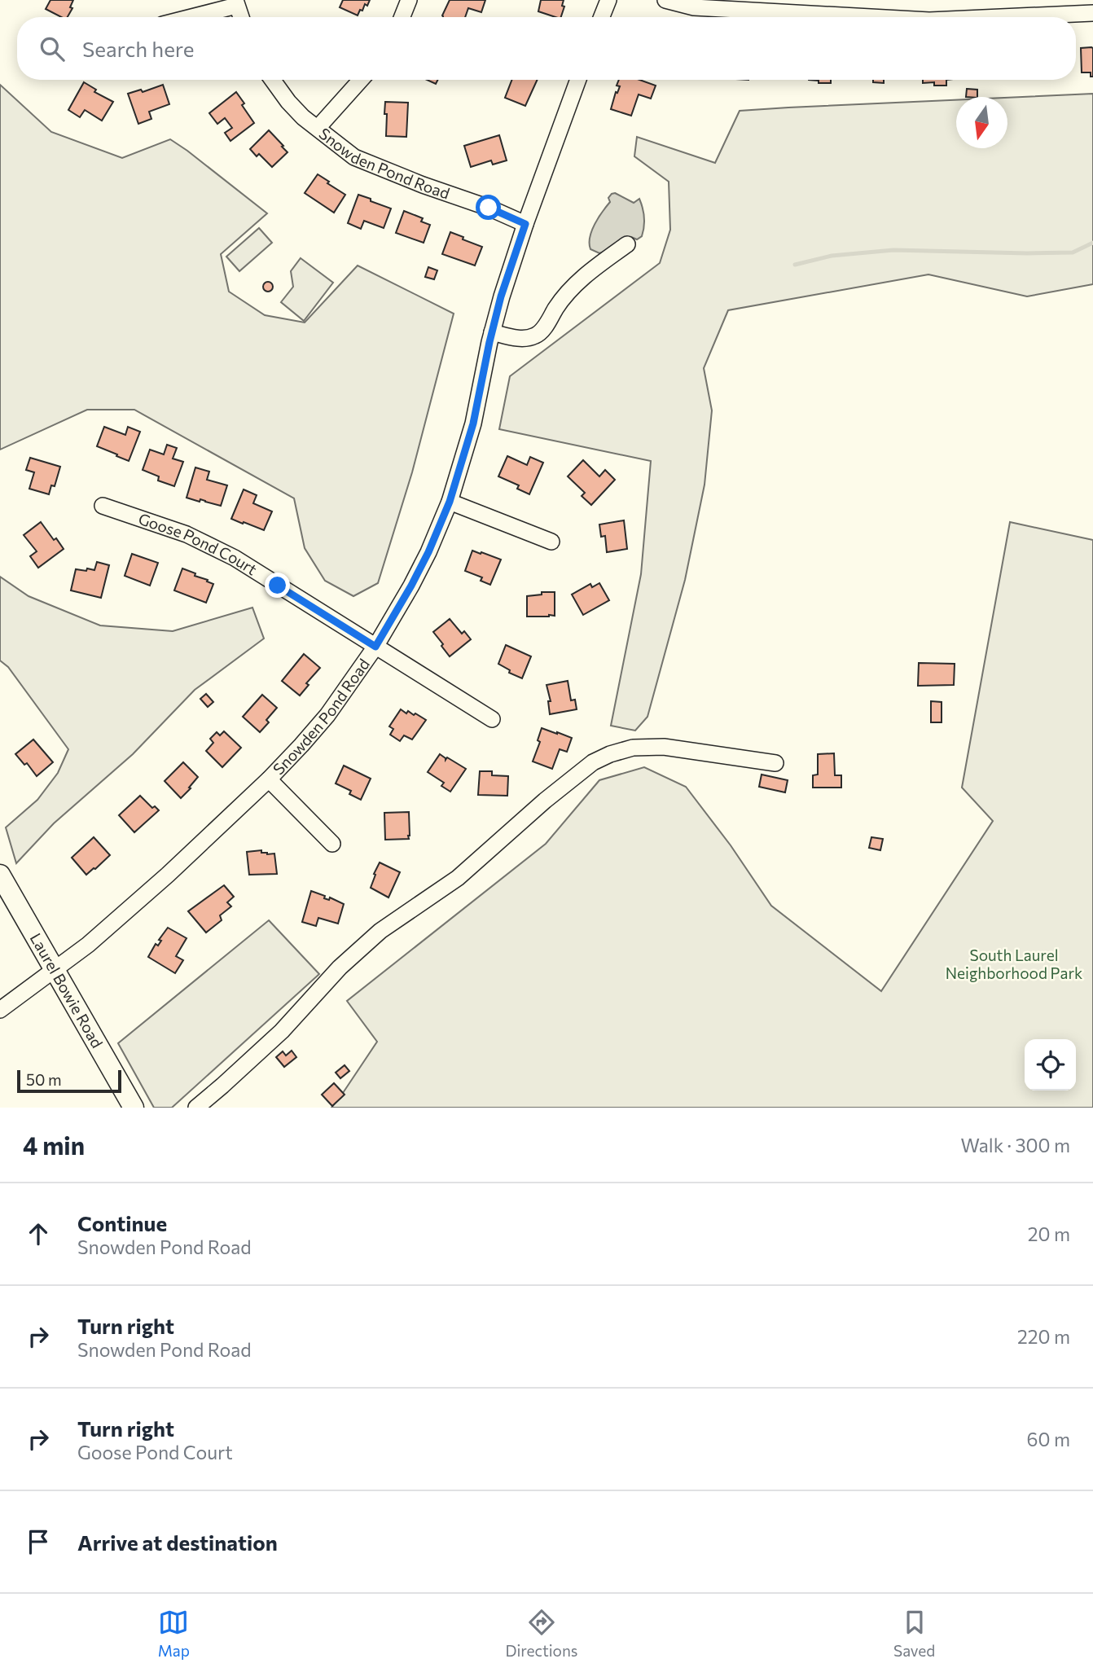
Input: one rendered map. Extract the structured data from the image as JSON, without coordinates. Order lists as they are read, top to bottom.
{
  "streets": {
    "main road": ["Laurel Bowie Road"],
    "street": ["Snowden Pond Road", "Goose Pond Court"]
  },
  "crossings": [
    ["Snowden Pond Road", "Goose Pond Court"],
    ["Snowden Pond Road", "Laurel Bowie Road"]
  ],
  "parks": ["South Laurel Neighborhood Park"],
  "scale_bar": "50 m",
  "north": "bottom",
  "page": {
    "search": "Search here",
    "scale": "50 m",
    "heading": ["4 min", "Walk · 300 m"],
    "list": [
      ["Continue", "Snowden Pond Road", "20 m"],
      ["Turn right", "Snowden Pond Road", "220 m"],
      ["Turn right", "Goose Pond Court", "60 m"],
      "Arrive at destination"
    ],
    "nav": ["Map", "Directions", "Saved"]
  }
}
